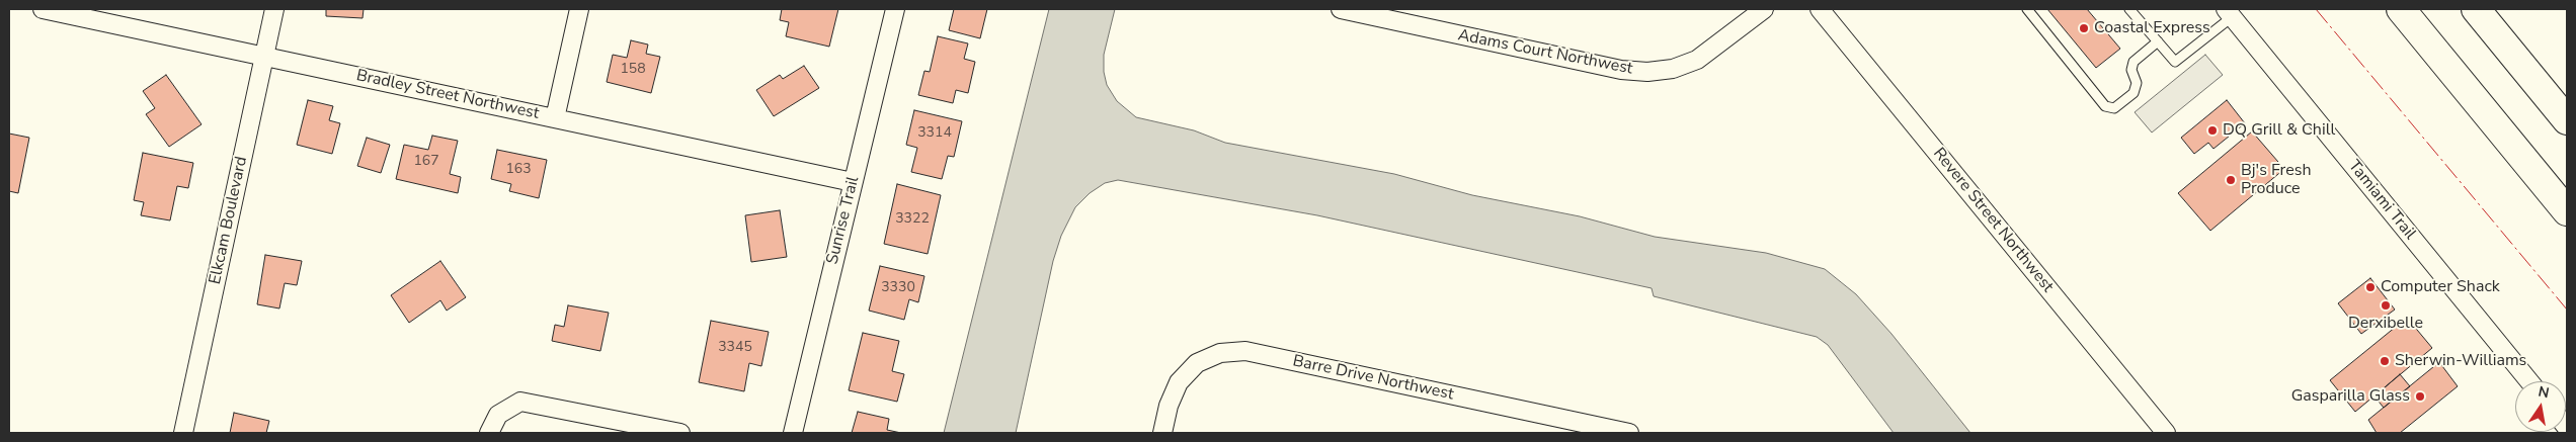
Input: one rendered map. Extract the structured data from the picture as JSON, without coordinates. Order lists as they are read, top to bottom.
{
  "streets": {
    "street": [
      "Adams Court Northwest",
      "Bradley Street Northwest",
      "Tamiami Trail",
      "Elkcam Boulevard",
      "Sunrise Trail",
      "Revere Street Northwest",
      "Barre Drive Northwest"
    ]
  },
  "crossings": [
    ["Bradley Street Northwest", "Elkcam Boulevard"],
    ["Bradley Street Northwest", "Sunrise Trail"]
  ],
  "places": [
    "Coastal Express",
    "DQ Grill & Chill",
    "Bj's Fresh Produce",
    "Computer Shack",
    "Derxibelle",
    "Sherwin-Williams",
    "Gasparilla Glass"
  ],
  "house_numbers": [
    "158",
    "3314",
    "167",
    "163",
    "3322",
    "3330",
    "3345"
  ],
  "north": "top"
}
